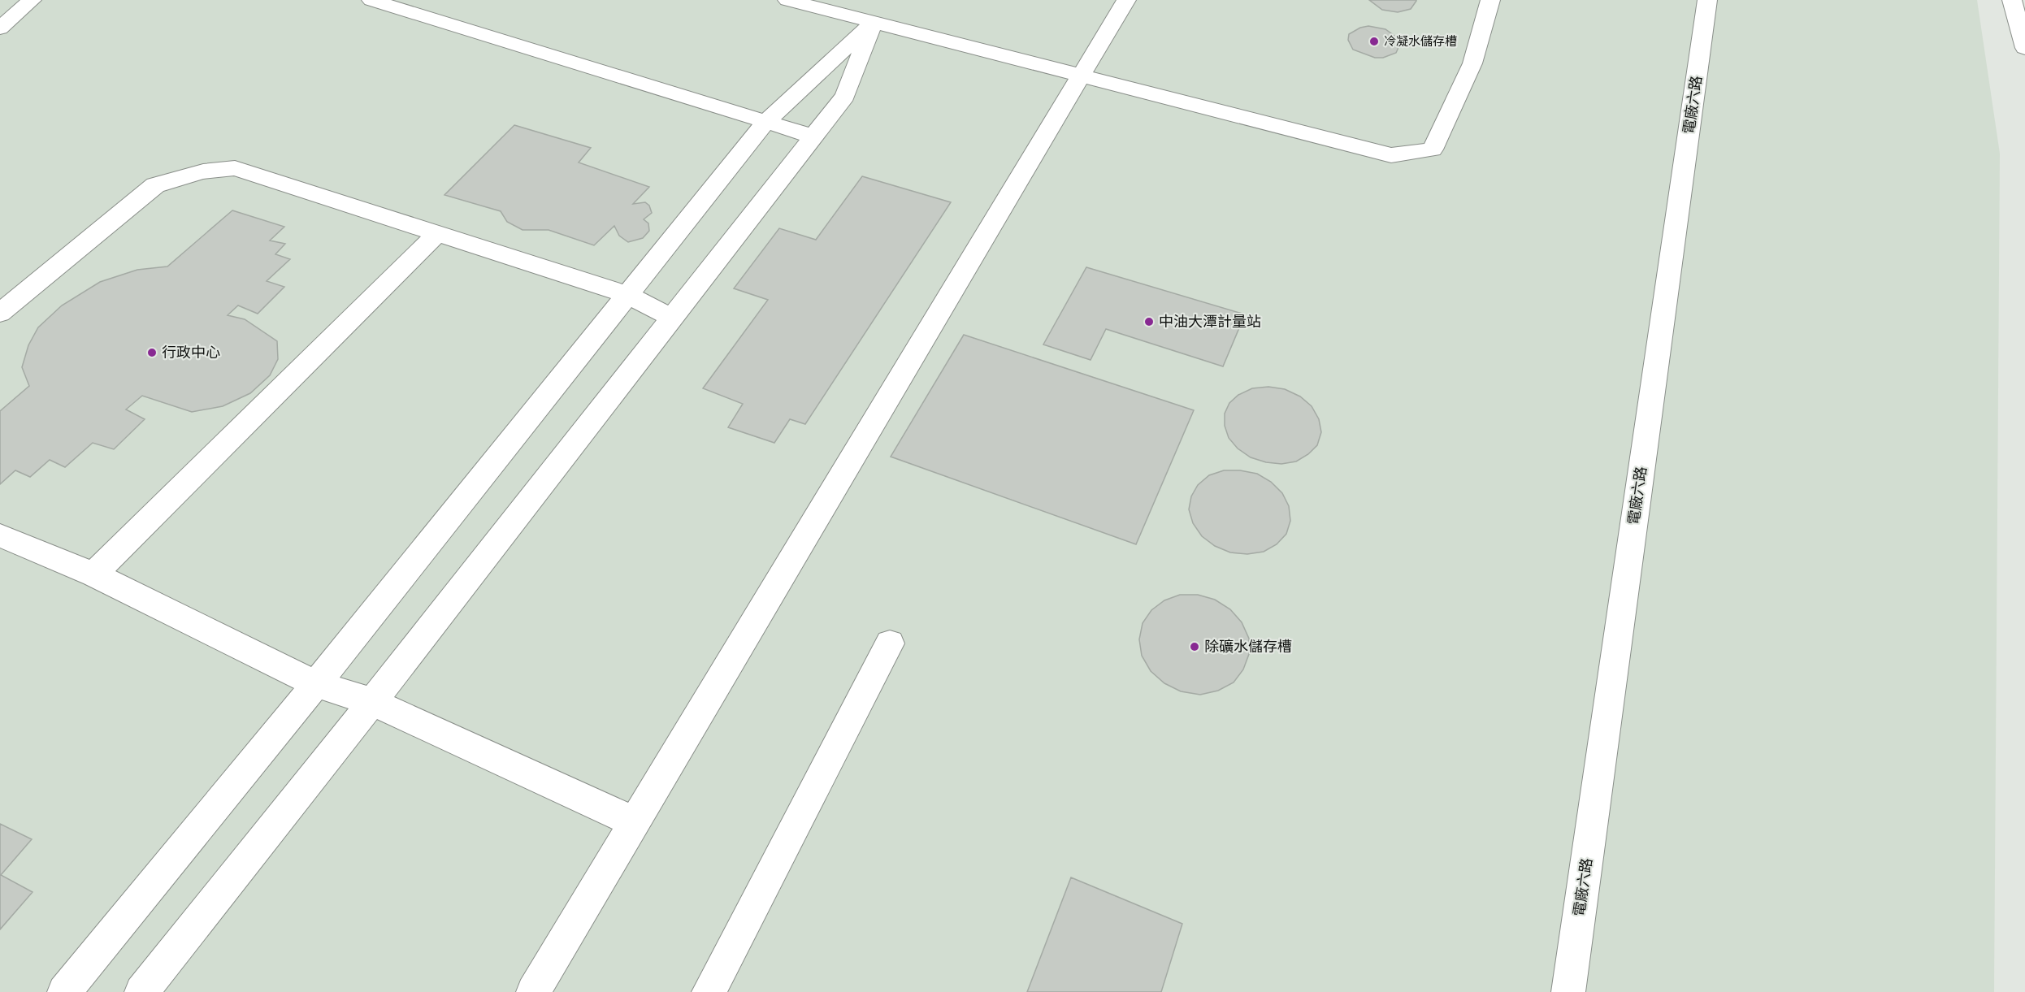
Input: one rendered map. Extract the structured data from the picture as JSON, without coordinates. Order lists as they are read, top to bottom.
{
  "streets": {
    "street": ["電廠六路"]
  },
  "places": [
    "冷凝水儲存槽",
    "中油大潭計量站",
    "行政中心",
    "除礦水儲存槽"
  ]
}
